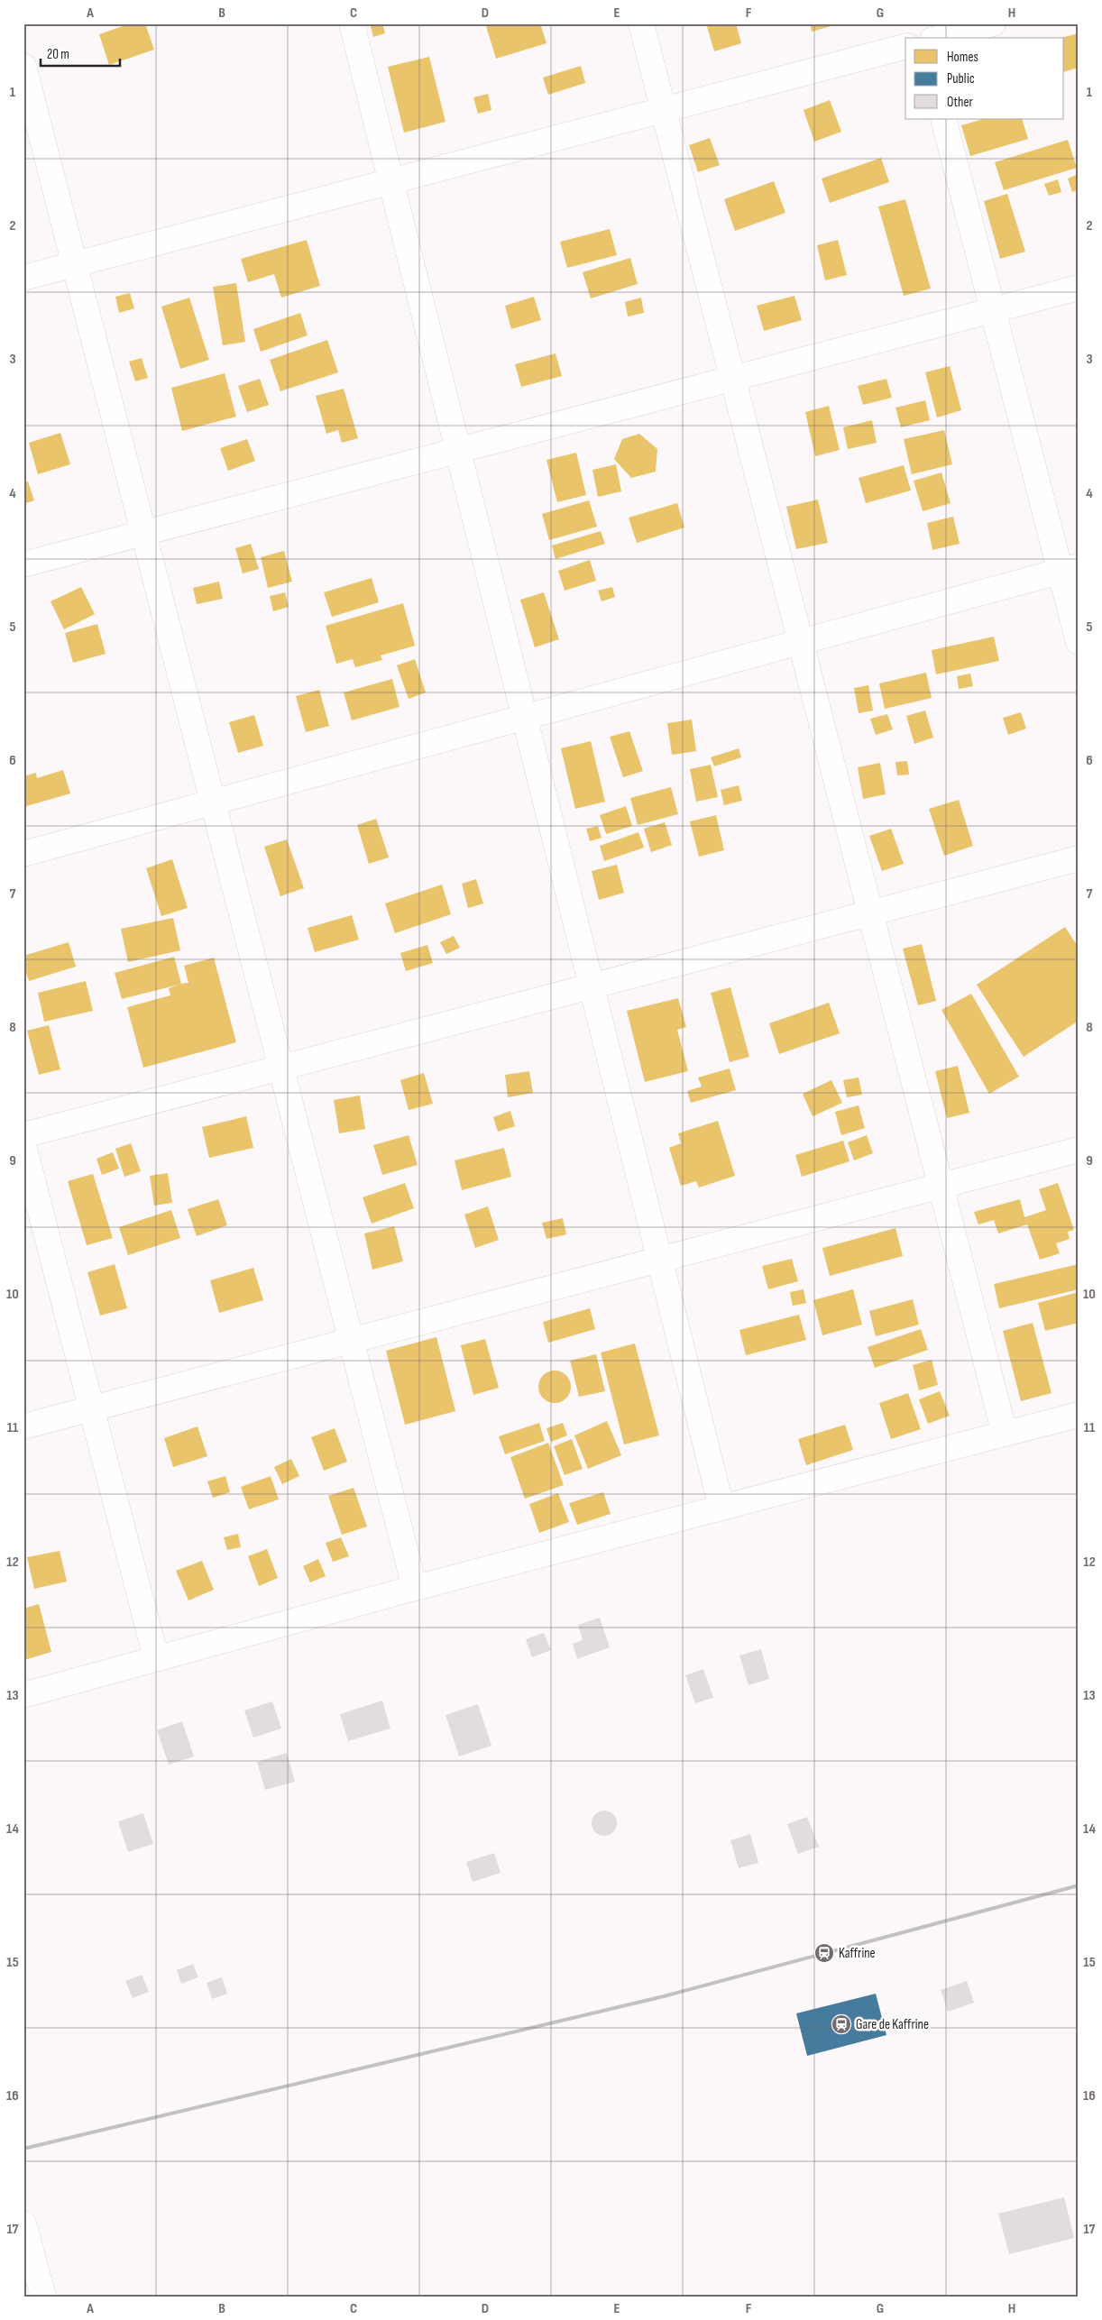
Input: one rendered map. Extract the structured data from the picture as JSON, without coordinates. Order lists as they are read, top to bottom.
{
  "places": {
    "station": ["Kaffrine", "Gare de Kaffrine"]
  },
  "legend": ["Homes", "Public", "Other"],
  "scale_bar": "20 m",
  "grid": {
    "columns": [
      "A",
      "B",
      "C",
      "D",
      "E",
      "F",
      "G",
      "H"
    ],
    "rows": [
      "1",
      "2",
      "3",
      "4",
      "5",
      "6",
      "7",
      "8",
      "9",
      "10",
      "11",
      "12",
      "13",
      "14",
      "15",
      "16",
      "17"
    ]
  }
}
